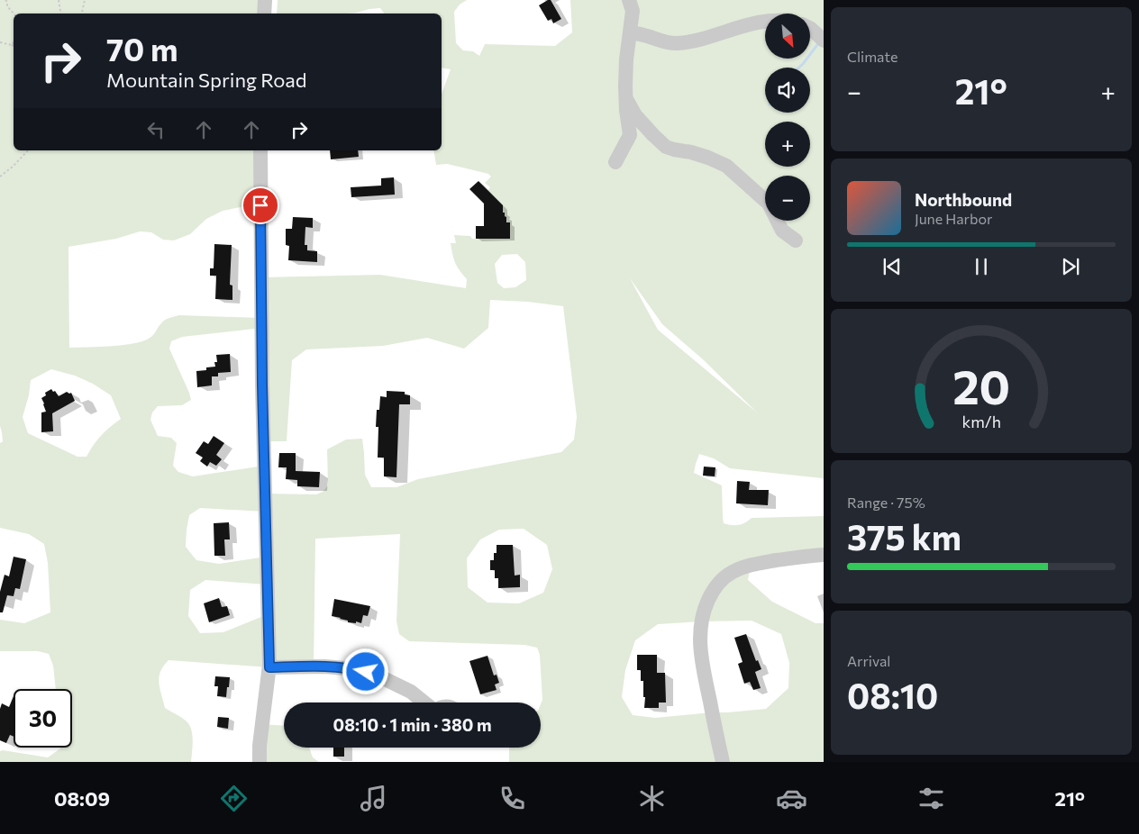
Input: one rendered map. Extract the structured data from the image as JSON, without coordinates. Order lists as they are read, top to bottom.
{
  "north": "bottom right",
  "page": {
    "tile": [
      "Climate",
      ["Range · 75%", "375 km"],
      ["Arrival", "08:10"]
    ],
    "map_buttons": ["+", "−"],
    "turn": ["70 m", "Mountain Spring Road"],
    "heat": ["−", "21°", "+"],
    "song": ["Northbound", "June Harbor"],
    "limit": "30",
    "trip": "08:10 · 1 min · 380 m",
    "tabs": ["08:09", "21°"],
    "gauge": ["20", "km/h"]
  }
}
